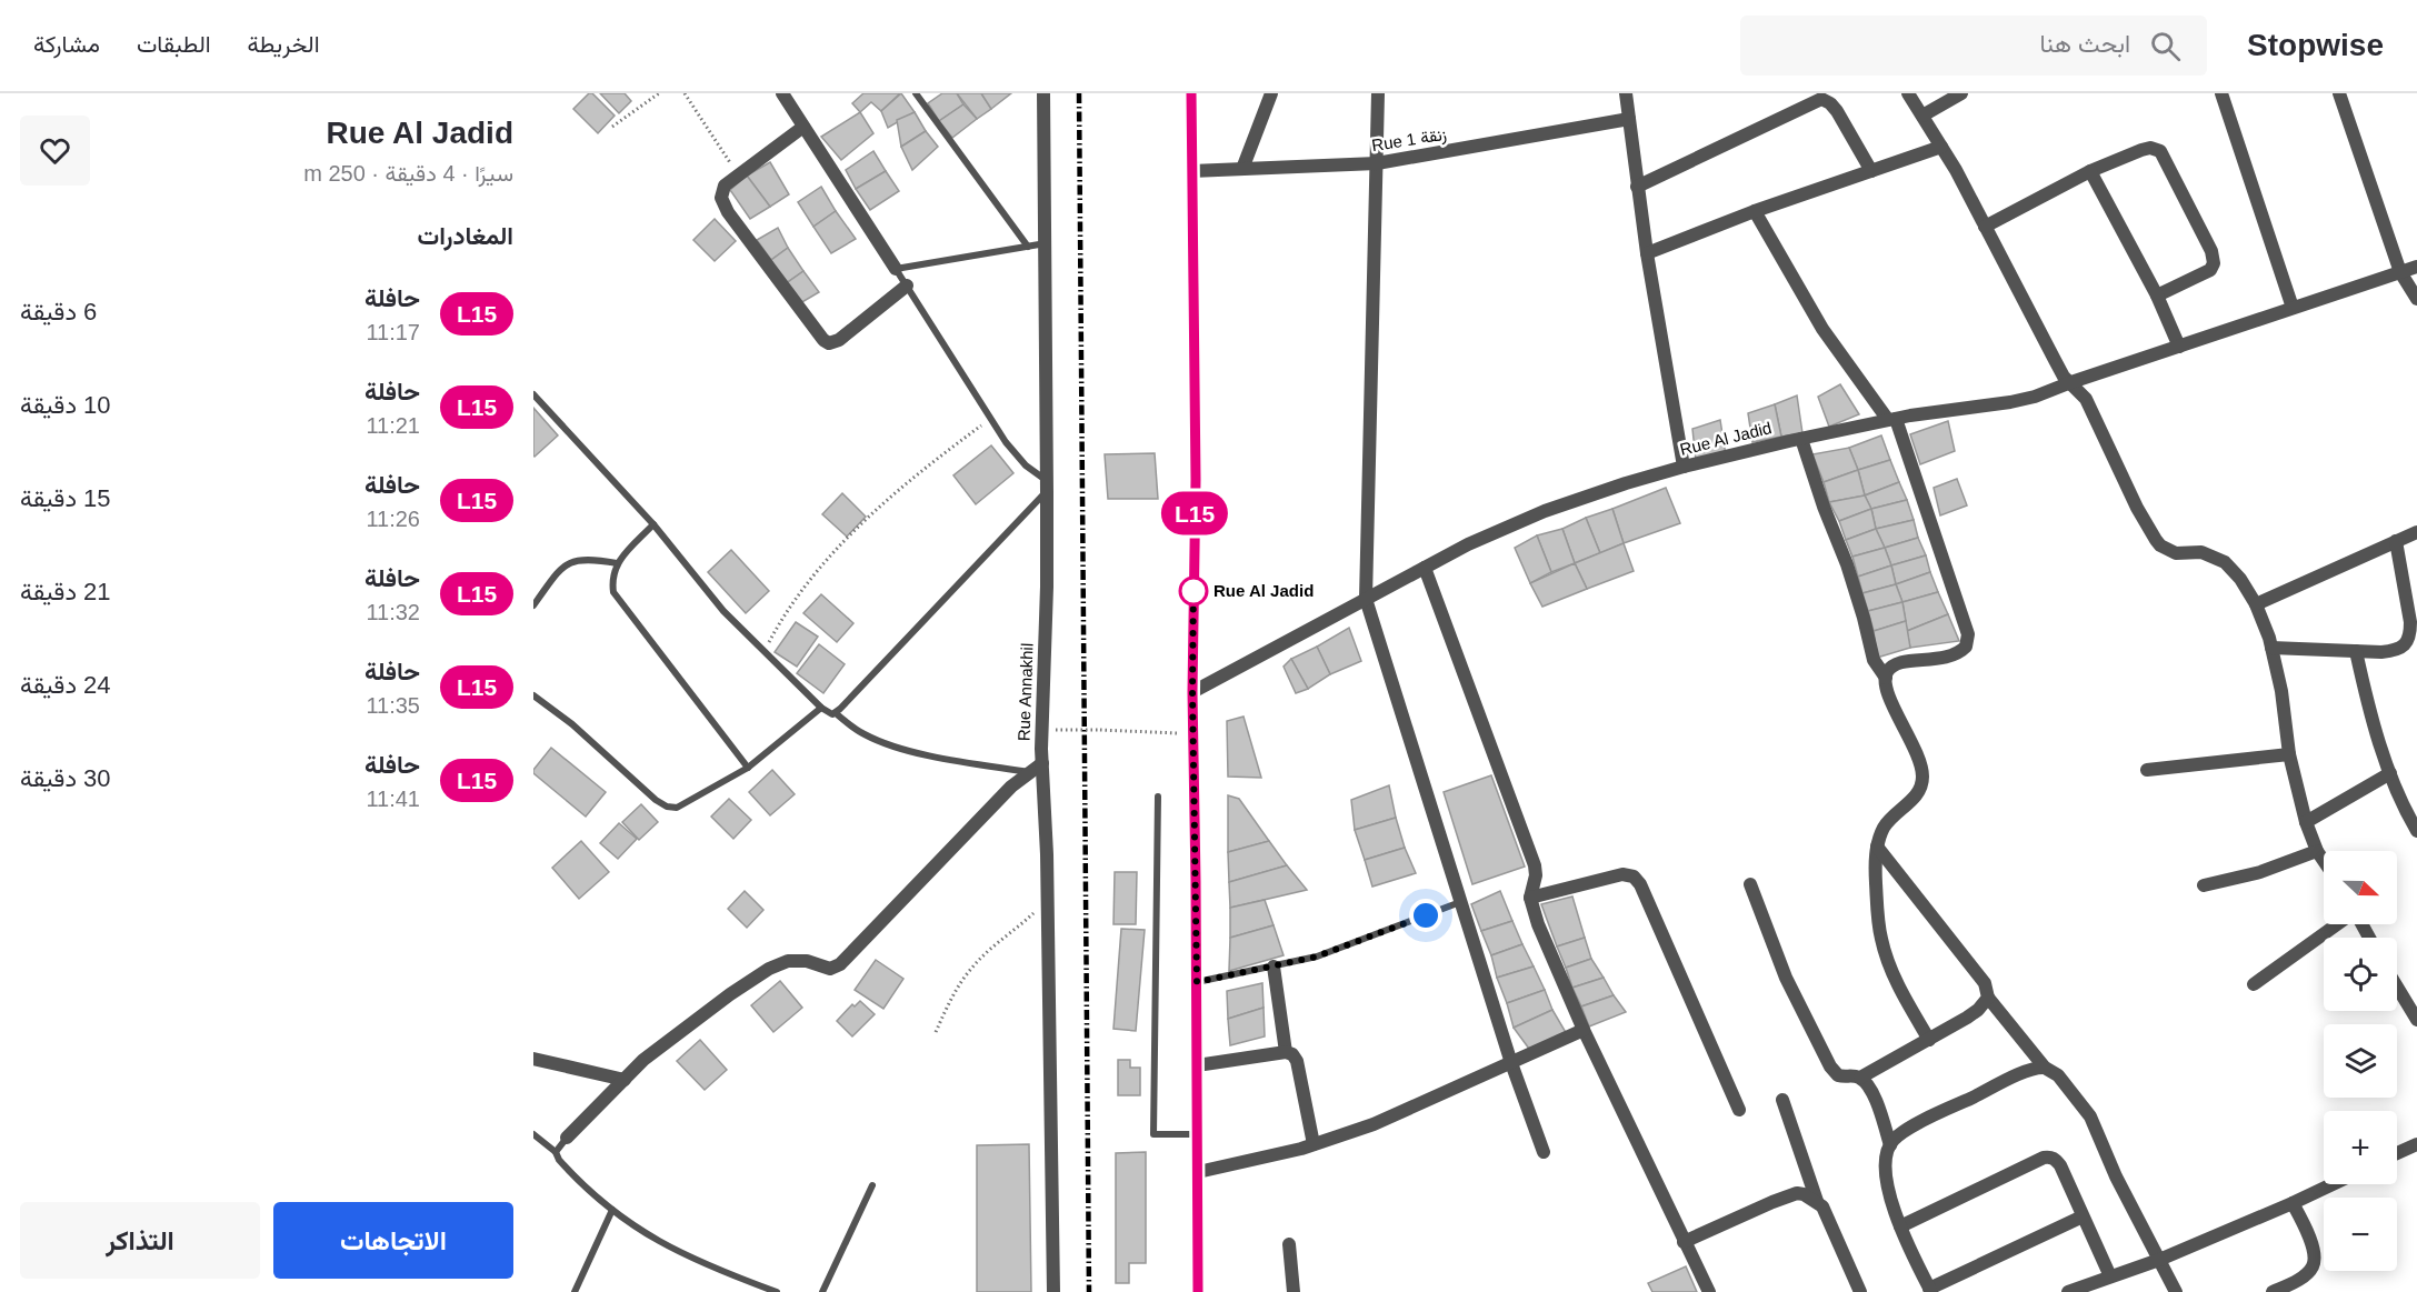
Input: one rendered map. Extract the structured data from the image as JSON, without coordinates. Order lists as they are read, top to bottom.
{
  "streets": {
    "street": ["Rue 1 زنقة", "Rue Al Jadid", "Rue Annakhil"]
  },
  "places": ["Rue Al Jadid"],
  "lines": ["bus line L15"],
  "north": "right",
  "page": {
    "header": "Stopwise",
    "search": "ابحث هنا",
    "nav": ["الخريطة", "الطبقات", "مشاركة"],
    "on_map": "L15",
    "heading": [
      ["Rue Al Jadid", "سيرًا · 4 دقيقة · 250 m"],
      "المغادرات"
    ],
    "list": [
      {
        "mark": "L15",
        "name": "حافلة",
        "note": "11:17",
        "value": "6 دقيقة"
      },
      {
        "mark": "L15",
        "name": "حافلة",
        "note": "11:21",
        "value": "10 دقيقة"
      },
      {
        "mark": "L15",
        "name": "حافلة",
        "note": "11:26",
        "value": "15 دقيقة"
      },
      {
        "mark": "L15",
        "name": "حافلة",
        "note": "11:32",
        "value": "21 دقيقة"
      },
      {
        "mark": "L15",
        "name": "حافلة",
        "note": "11:35",
        "value": "24 دقيقة"
      },
      {
        "mark": "L15",
        "name": "حافلة",
        "note": "11:41",
        "value": "30 دقيقة"
      }
    ],
    "map_buttons": ["+", "−"],
    "buttons": ["الاتجاهات", "التذاكر"]
  }
}
